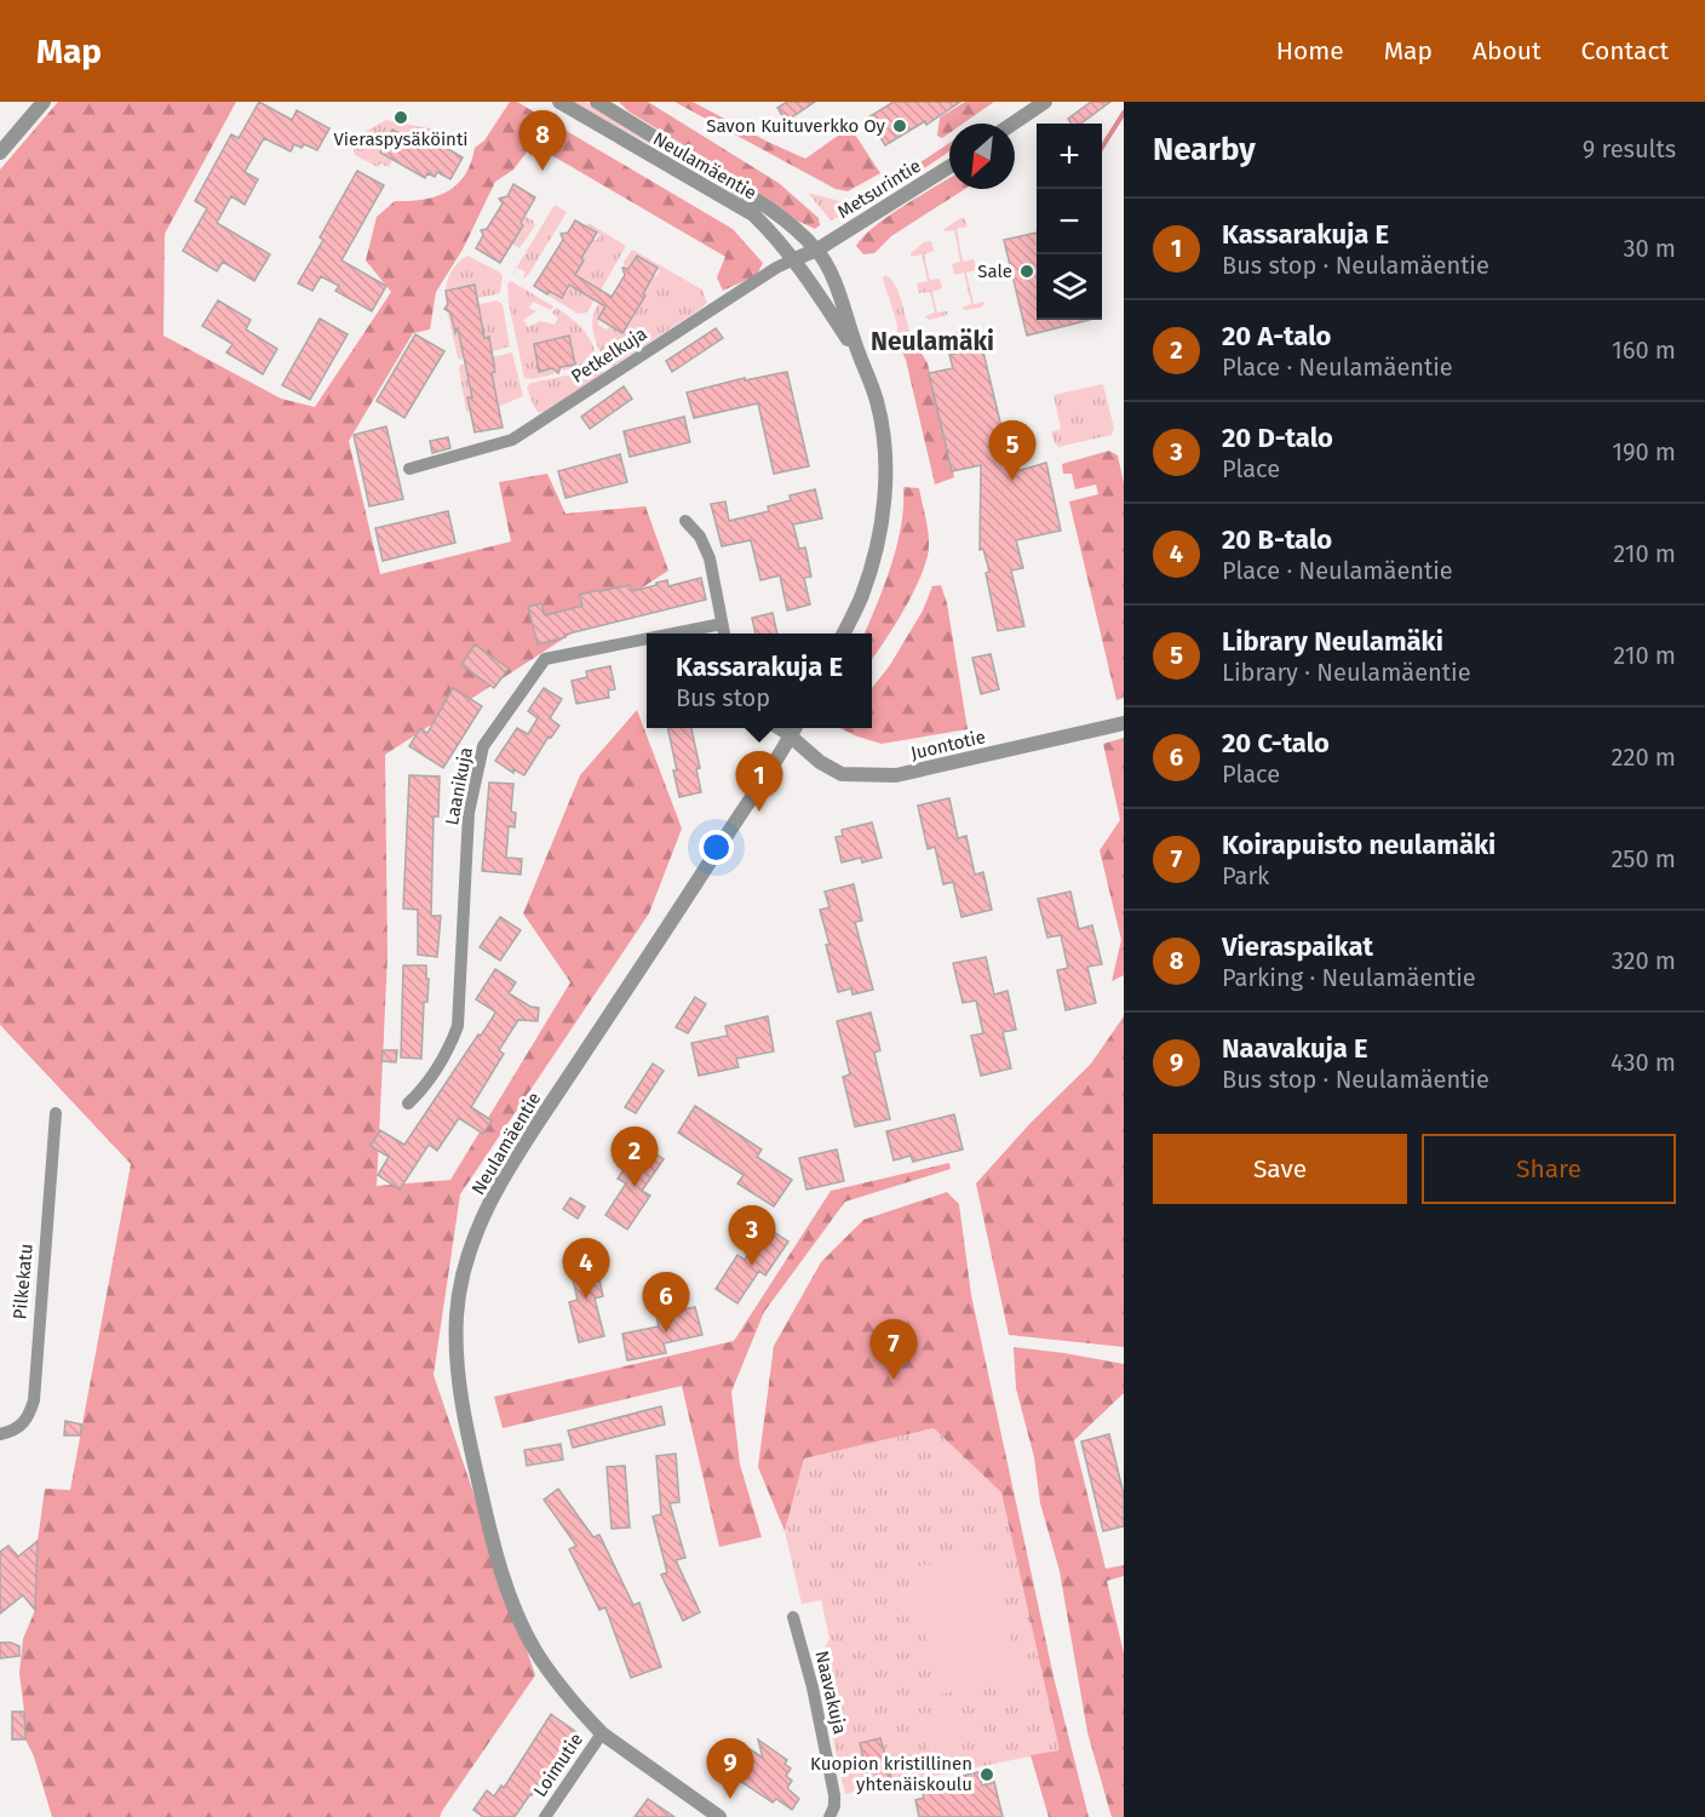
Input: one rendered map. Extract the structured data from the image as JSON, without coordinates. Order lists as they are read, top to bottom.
{
  "streets": {
    "street": [
      "Neulamäentie",
      "Metsurintie",
      "Petkelkuja",
      "Juontotie",
      "Laanikuja",
      "Pilkekatu",
      "Naavakuja",
      "Loimutie"
    ]
  },
  "crossings": [
    ["Neulamäentie", "Metsurintie"],
    ["Neulamäentie", "Petkelkuja"],
    ["Neulamäentie", "Juontotie"],
    ["Neulamäentie", "Loimutie"],
    ["Metsurintie", "Petkelkuja"]
  ],
  "districts": ["Neulamäki"],
  "places": [
    "Vieraspysäköinti",
    "Savon Kuituverkko Oy",
    "Sale",
    "Kuopion kristillinen yhtenäiskoulu"
  ],
  "north": "bottom left",
  "page": {
    "header": "Map",
    "nav": [
      "Home",
      "Map",
      "About",
      "Contact"
    ],
    "heading": ["Nearby", "9 results"],
    "pins": [
      "8",
      "5",
      "1",
      "2",
      "3",
      "4",
      "6",
      "7",
      "9"
    ],
    "map_buttons": ["+", "−"],
    "list": [
      {
        "mark": "1",
        "name": "Kassarakuja E",
        "note": "Bus stop · Neulamäentie",
        "value": "30 m"
      },
      {
        "mark": "2",
        "name": "20 A-talo",
        "note": "Place · Neulamäentie",
        "value": "160 m"
      },
      {
        "mark": "3",
        "name": "20 D-talo",
        "note": "Place",
        "value": "190 m"
      },
      {
        "mark": "4",
        "name": "20 B-talo",
        "note": "Place · Neulamäentie",
        "value": "210 m"
      },
      {
        "mark": "5",
        "name": "Library Neulamäki",
        "note": "Library · Neulamäentie",
        "value": "210 m"
      },
      {
        "mark": "6",
        "name": "20 C-talo",
        "note": "Place",
        "value": "220 m"
      },
      {
        "mark": "7",
        "name": "Koirapuisto neulamäki",
        "note": "Park",
        "value": "250 m"
      },
      {
        "mark": "8",
        "name": "Vieraspaikat",
        "note": "Parking · Neulamäentie",
        "value": "320 m"
      },
      {
        "mark": "9",
        "name": "Naavakuja E",
        "note": "Bus stop · Neulamäentie",
        "value": "430 m"
      }
    ],
    "popup": ["Kassarakuja E", "Bus stop"],
    "buttons": ["Save", "Share"]
  }
}
